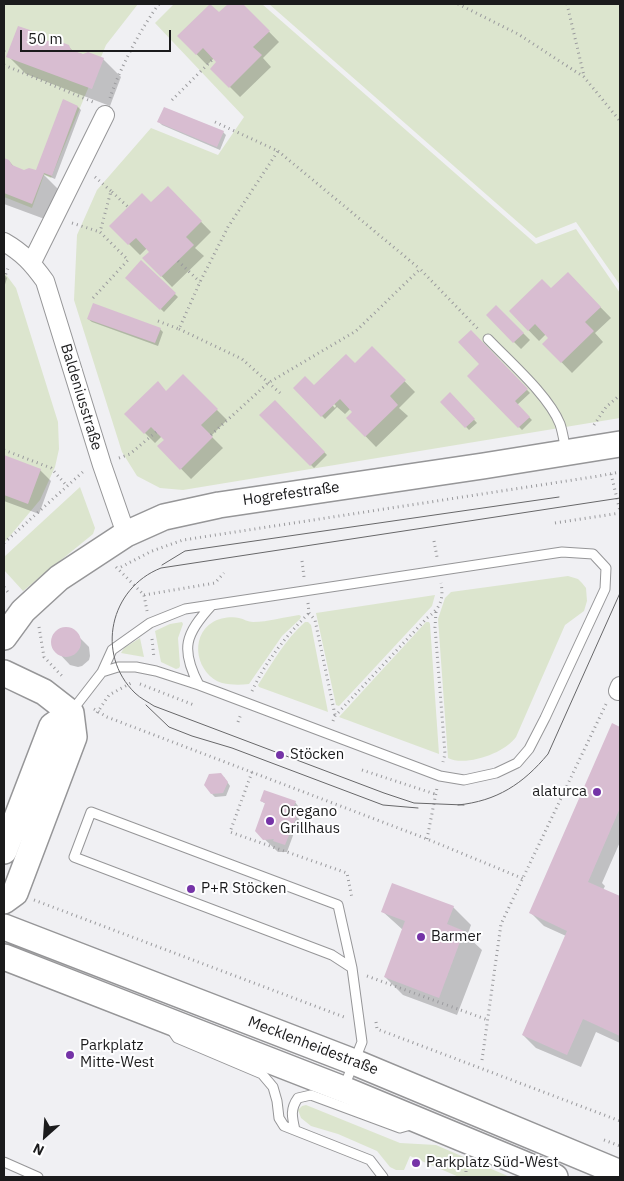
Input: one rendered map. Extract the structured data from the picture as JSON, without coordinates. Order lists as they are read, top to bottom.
{
  "streets": {
    "main road": ["Hogrefestraße", "Mecklenheidestraße"],
    "street": ["Baldeniusstraße"]
  },
  "crossings": [
    ["Baldeniusstraße", "Hogrefestraße"]
  ],
  "places": [
    "Stöcken",
    "alaturca",
    "Oregano Grillhaus",
    "P+R Stöcken",
    "Barmer",
    "Parkplatz Mitte-West",
    "Parkplatz Süd-West"
  ],
  "scale_bar": "50 m",
  "north": "bottom left"
}
